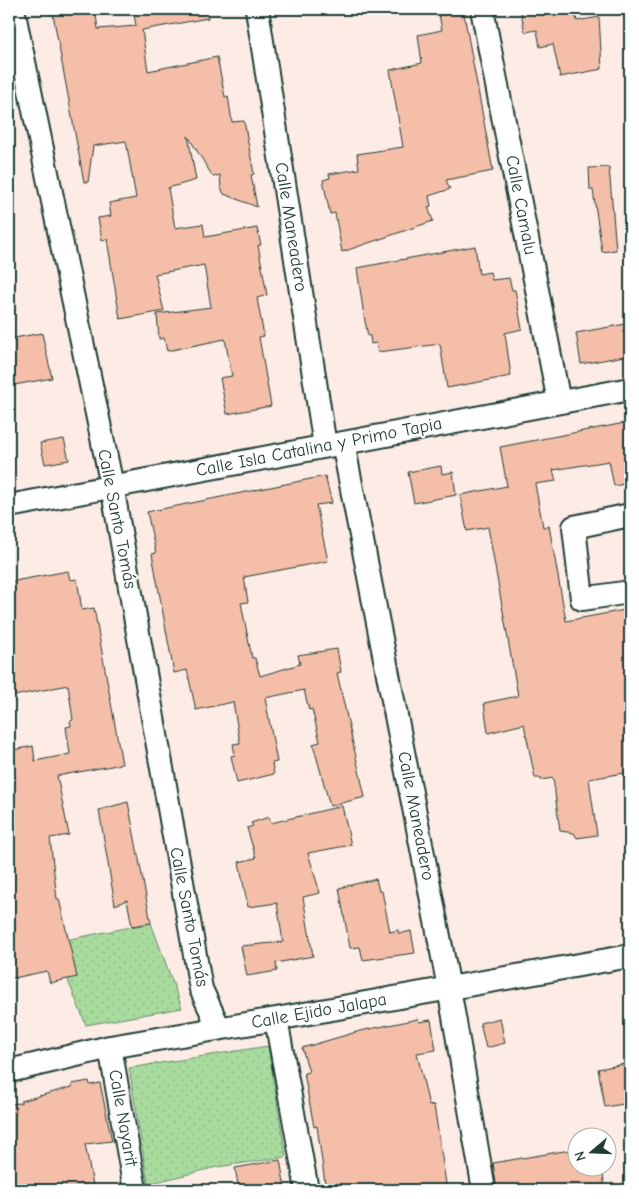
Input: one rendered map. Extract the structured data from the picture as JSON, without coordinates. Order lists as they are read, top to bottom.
{
  "streets": {
    "street": [
      "Calle Camalu",
      "Calle Maneadero",
      "Calle Isla Catalina y Primo Tapia",
      "Calle Santo Tomás",
      "Calle Ejido Jalapa",
      "Calle Nayarit"
    ]
  },
  "crossings": [
    ["Calle Camalu", "Calle Isla Catalina y Primo Tapia"],
    ["Calle Maneadero", "Calle Isla Catalina y Primo Tapia"],
    ["Calle Maneadero", "Calle Ejido Jalapa"],
    ["Calle Isla Catalina y Primo Tapia", "Calle Santo Tomás"],
    ["Calle Santo Tomás", "Calle Ejido Jalapa"],
    ["Calle Ejido Jalapa", "Calle Nayarit"]
  ],
  "north": "left"
}
